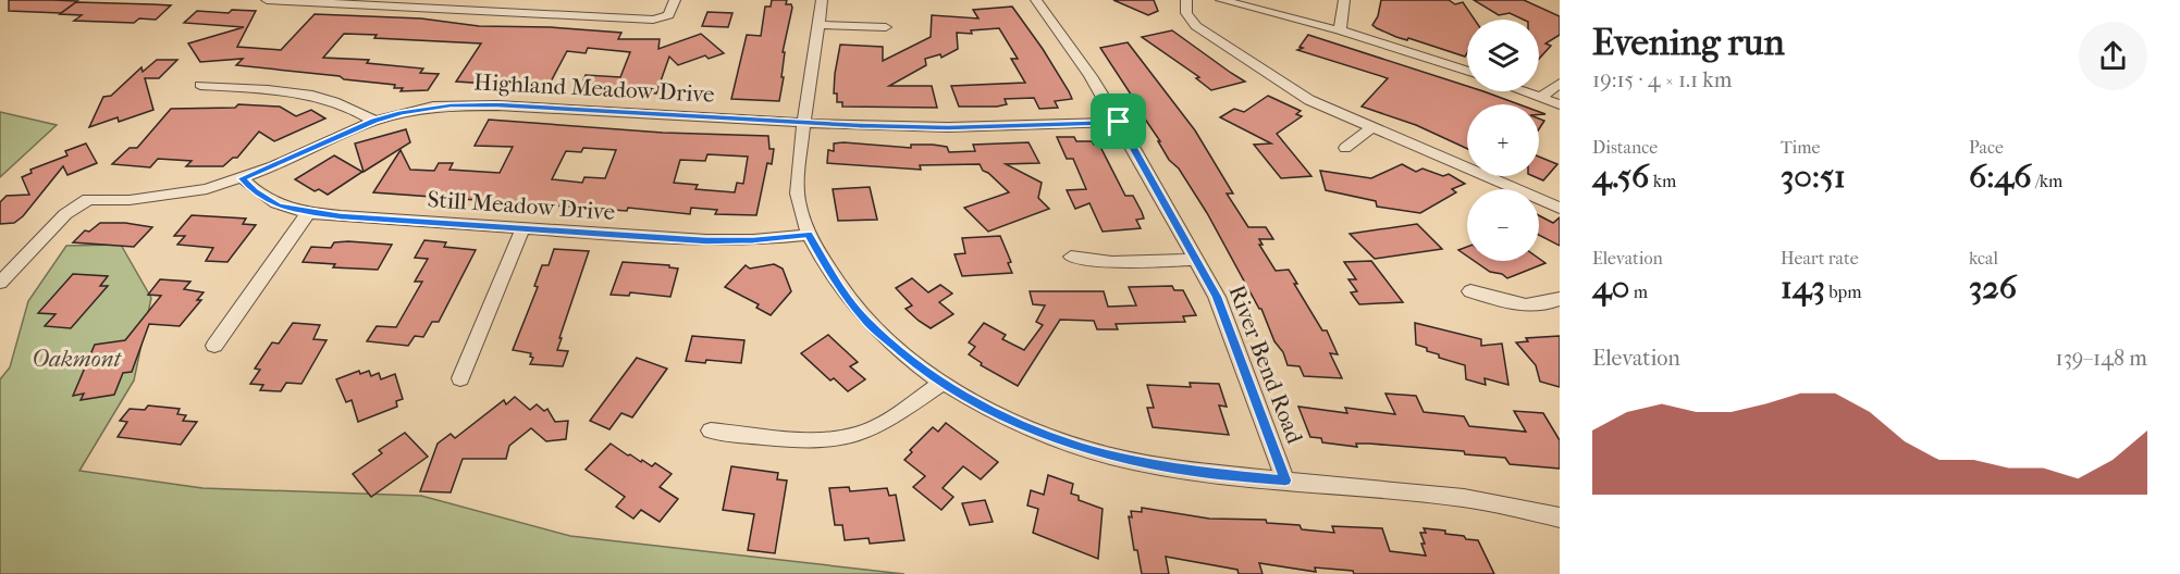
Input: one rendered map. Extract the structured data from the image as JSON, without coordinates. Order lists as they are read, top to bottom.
{
  "streets": {
    "street": ["Highland Meadow Drive", "Still Meadow Drive", "River Bend Road"]
  },
  "crossings": [
    ["Highland Meadow Drive", "Still Meadow Drive"],
    ["Highland Meadow Drive", "River Bend Road"]
  ],
  "parks": ["Oakmont"],
  "page": {
    "heading": ["Evening run", "19:15 · 4 × 1.1 km"],
    "map_buttons": ["+", "−"],
    "stats": [
      ["Distance", "4.56 km"],
      ["Time", "30:51"],
      ["Pace", "6:46 /km"],
      ["Elevation", "40 m"],
      ["Heart rate", "143 bpm"],
      ["kcal", "326"]
    ],
    "chart": ["Elevation", "139–148 m"]
  }
}
